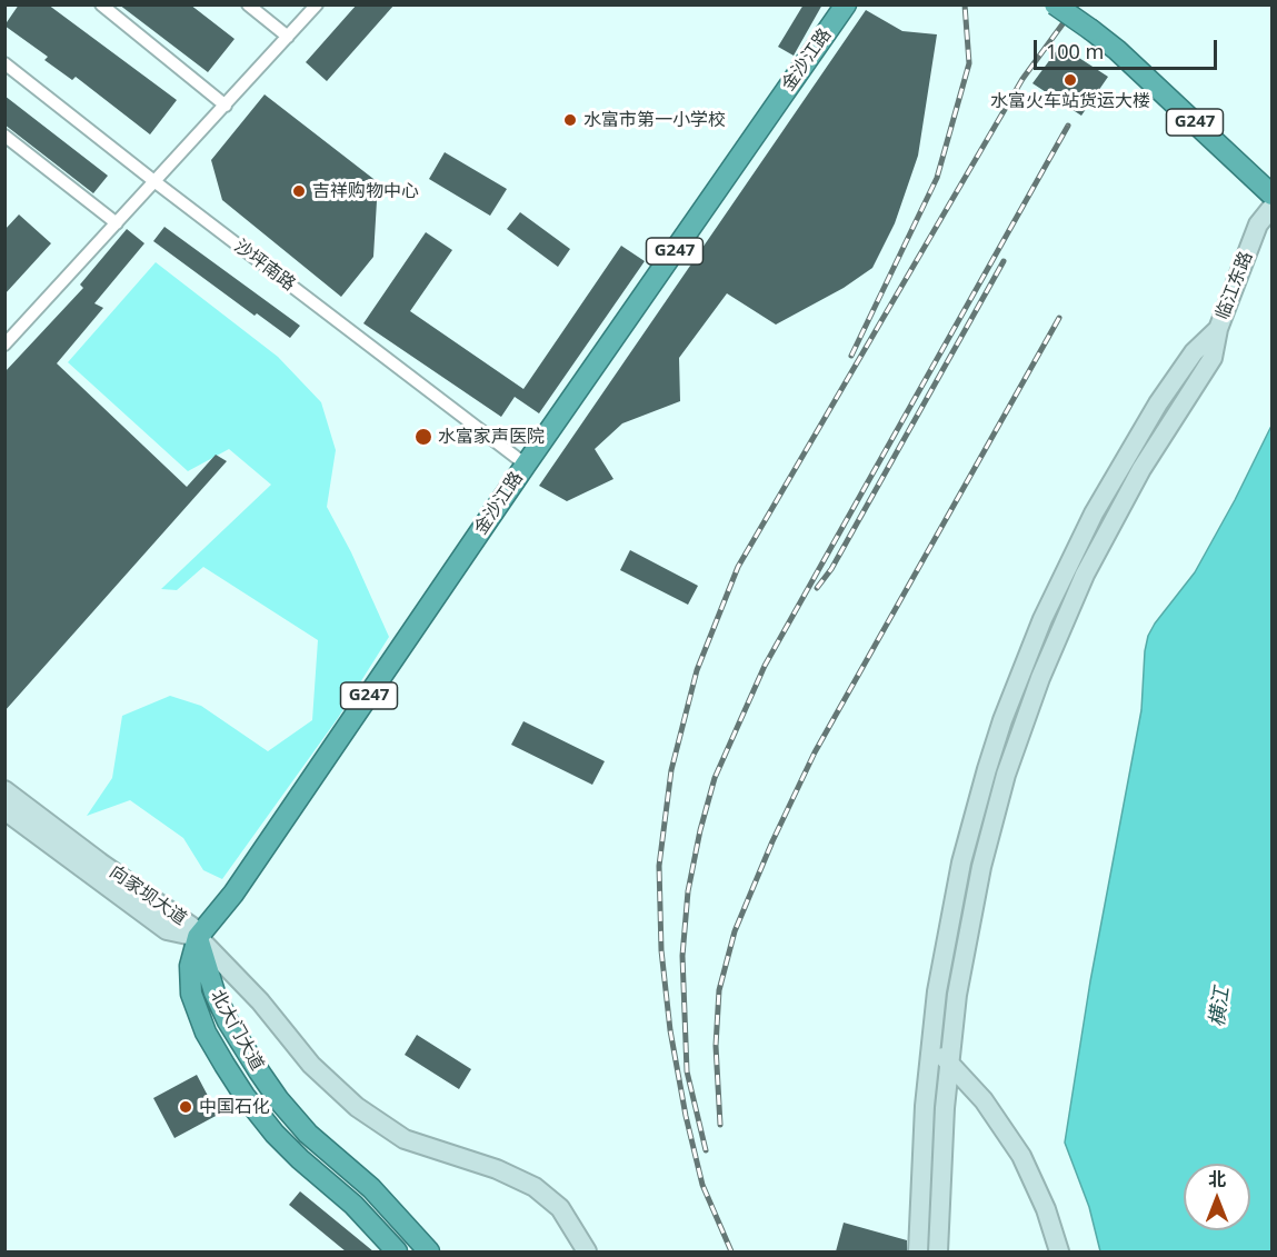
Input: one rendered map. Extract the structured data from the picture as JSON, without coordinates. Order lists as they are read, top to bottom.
{
  "streets": {
    "highway": ["金沙江路", "G247", "北大门大道"],
    "main road": ["临江东路", "向家坝大道"],
    "street": ["沙坪南路"]
  },
  "crossings": [
    ["金沙江路", "沙坪南路"],
    ["金沙江路", "向家坝大道"],
    ["金沙江路", "北大门大道"],
    ["向家坝大道", "北大门大道"]
  ],
  "water": ["横江"],
  "places": [
    "水富火车站货运大楼",
    "水富市第一小学校",
    "吉祥购物中心",
    "水富家声医院",
    "中国石化"
  ],
  "scale_bar": "100 m",
  "north": "top"
}
